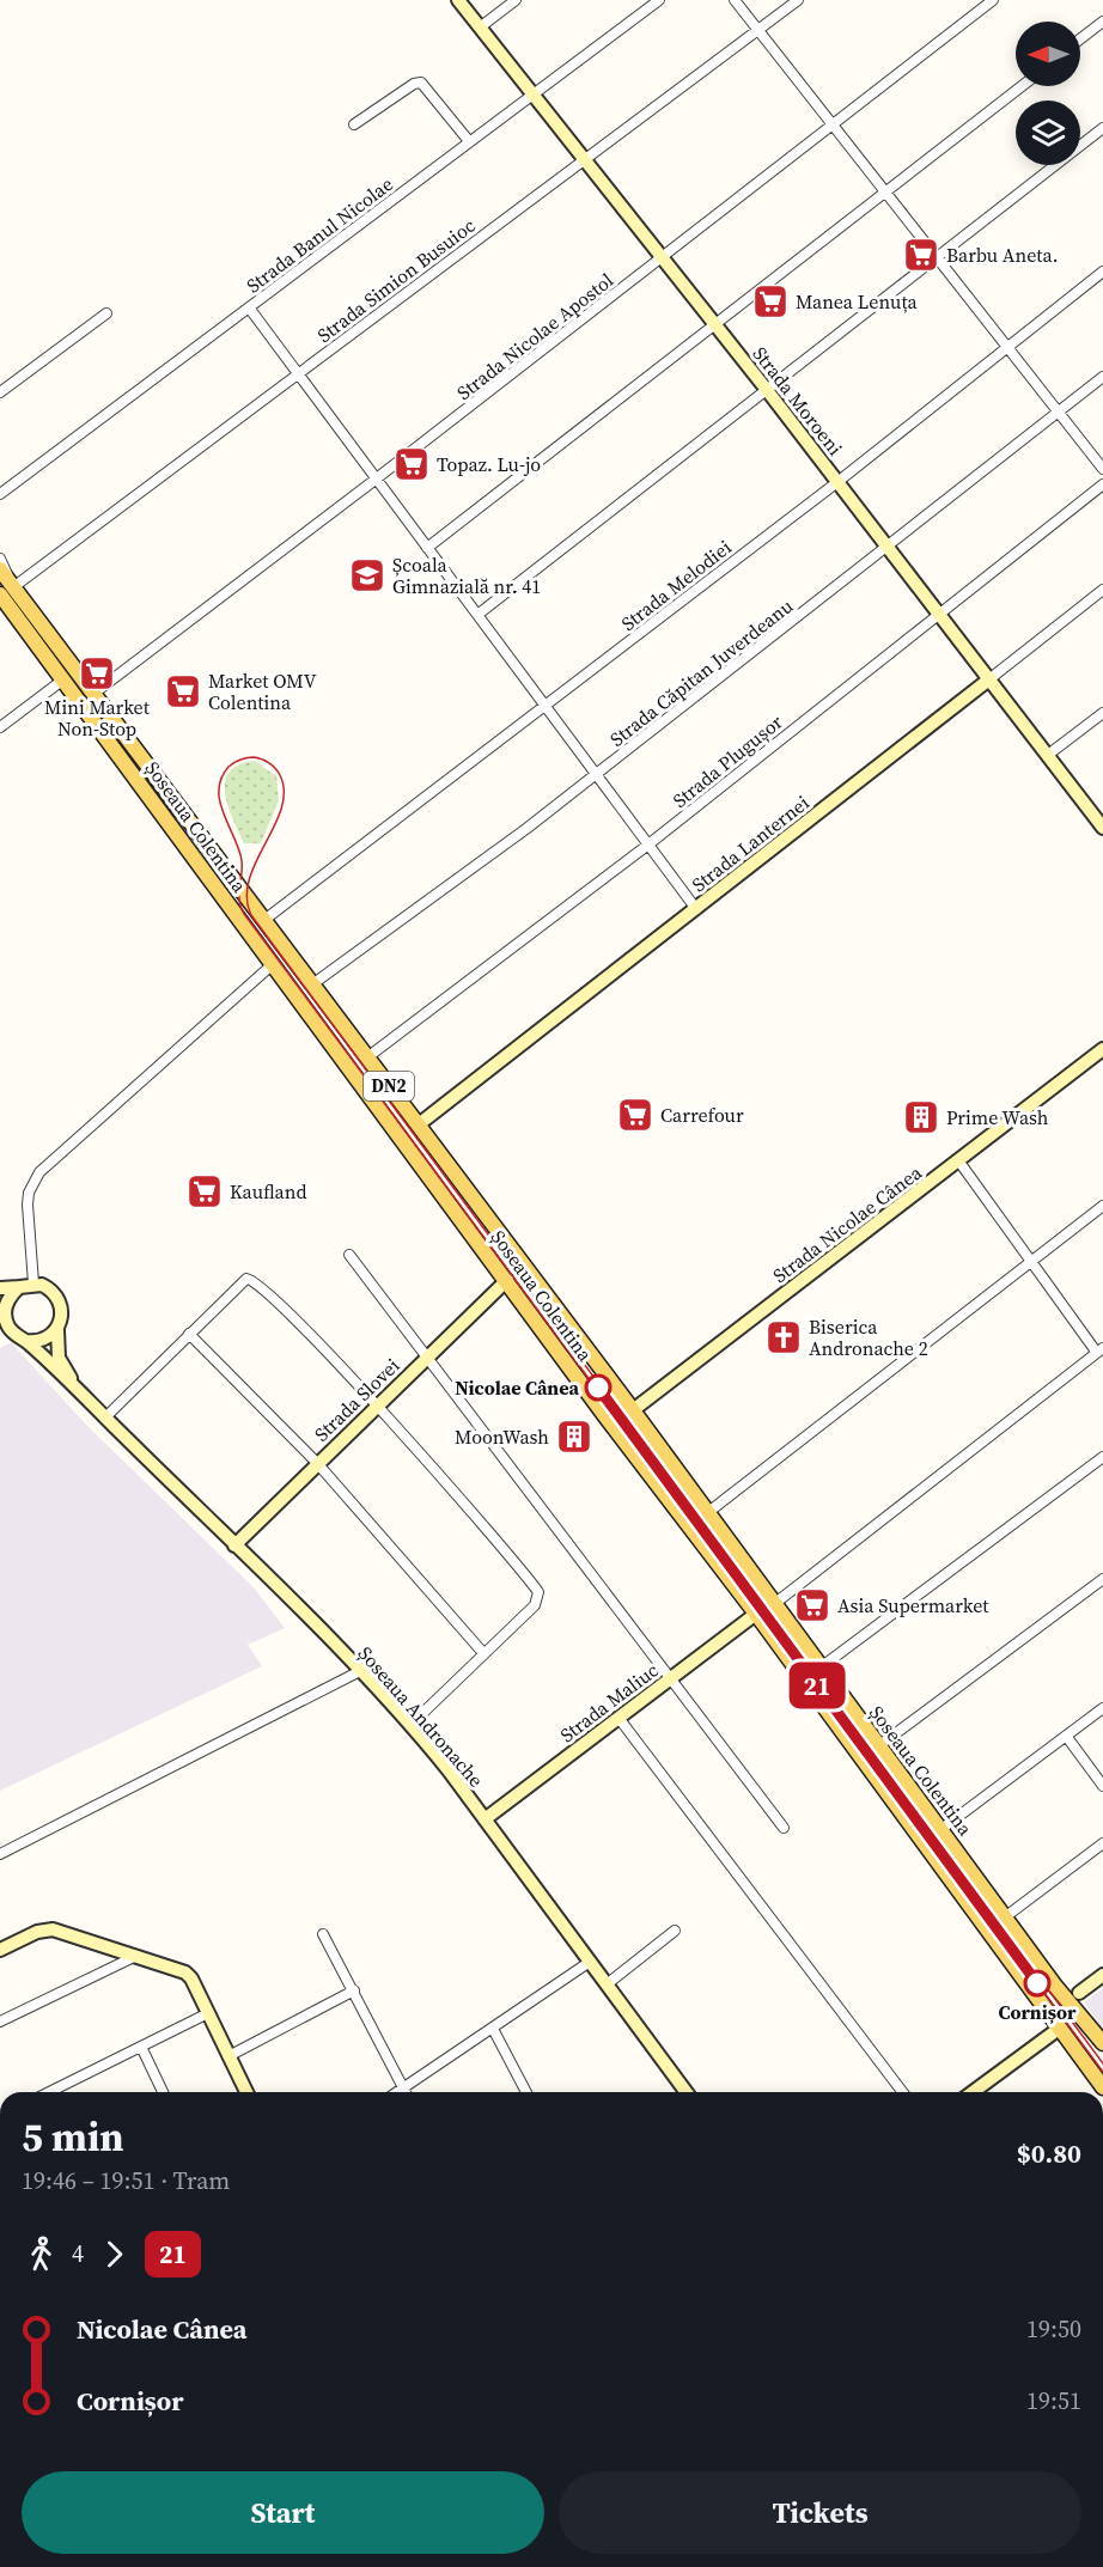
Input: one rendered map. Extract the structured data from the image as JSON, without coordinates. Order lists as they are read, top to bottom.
{
  "streets": {
    "main road": ["Șoseaua Colentina", "DN2"],
    "street": [
      "Strada Banul Nicolae",
      "Strada Simion Busuioc",
      "Strada Nicolae Apostol",
      "Strada Moroeni",
      "Strada Melodiei",
      "Strada Căpitan Juverdeanu",
      "Strada Plugușor",
      "Strada Lanternei",
      "Strada Nicolae Cânea",
      "Strada Slovei",
      "Strada Maliuc",
      "Șoseaua Andronache"
    ]
  },
  "crossings": [
    ["Strada Banul Nicolae", "Strada Moroeni"],
    ["Strada Simion Busuioc", "Strada Moroeni"],
    ["Strada Simion Busuioc", "Șoseaua Colentina"],
    ["Strada Nicolae Apostol", "Strada Moroeni"],
    ["Strada Nicolae Apostol", "Șoseaua Colentina"],
    ["Strada Moroeni", "Strada Melodiei"],
    ["Strada Moroeni", "Strada Căpitan Juverdeanu"],
    ["Strada Moroeni", "Strada Plugușor"],
    ["Strada Moroeni", "Strada Lanternei"],
    ["Strada Melodiei", "Șoseaua Colentina"],
    ["Strada Căpitan Juverdeanu", "Șoseaua Colentina"],
    ["Strada Plugușor", "Șoseaua Colentina"],
    ["Șoseaua Colentina", "Strada Lanternei"],
    ["Șoseaua Colentina", "Strada Nicolae Cânea"],
    ["Șoseaua Colentina", "Strada Slovei"],
    ["Șoseaua Colentina", "Strada Maliuc"],
    ["Strada Slovei", "Șoseaua Andronache"],
    ["Strada Maliuc", "Șoseaua Andronache"]
  ],
  "places": {
    "supermarket": [
      "Barbu Aneta.",
      "Manea Lenuța",
      "Topaz. Lu-jo",
      "Mini Market Non-Stop",
      "Market OMV Colentina",
      "Carrefour",
      "Kaufland",
      "Asia Supermarket"
    ],
    "school or university": ["Școala Gimnazială nr. 41"],
    "building": ["Prime Wash", "MoonWash"],
    "church": ["Biserica Andronache 2"],
    "other": ["Nicolae Cânea", "Cornișor"]
  },
  "lines": ["tram line 21"],
  "north": "left",
  "page": {
    "on_map": "21",
    "heading": ["5 min", "19:46 – 19:51 · Tram", "$0.80"],
    "legs": ["4", "21"],
    "list": [
      {
        "name": "Nicolae Cânea",
        "value": "19:50"
      },
      {
        "name": "Cornișor",
        "value": "19:51"
      }
    ],
    "buttons": ["Start", "Tickets"]
  }
}
